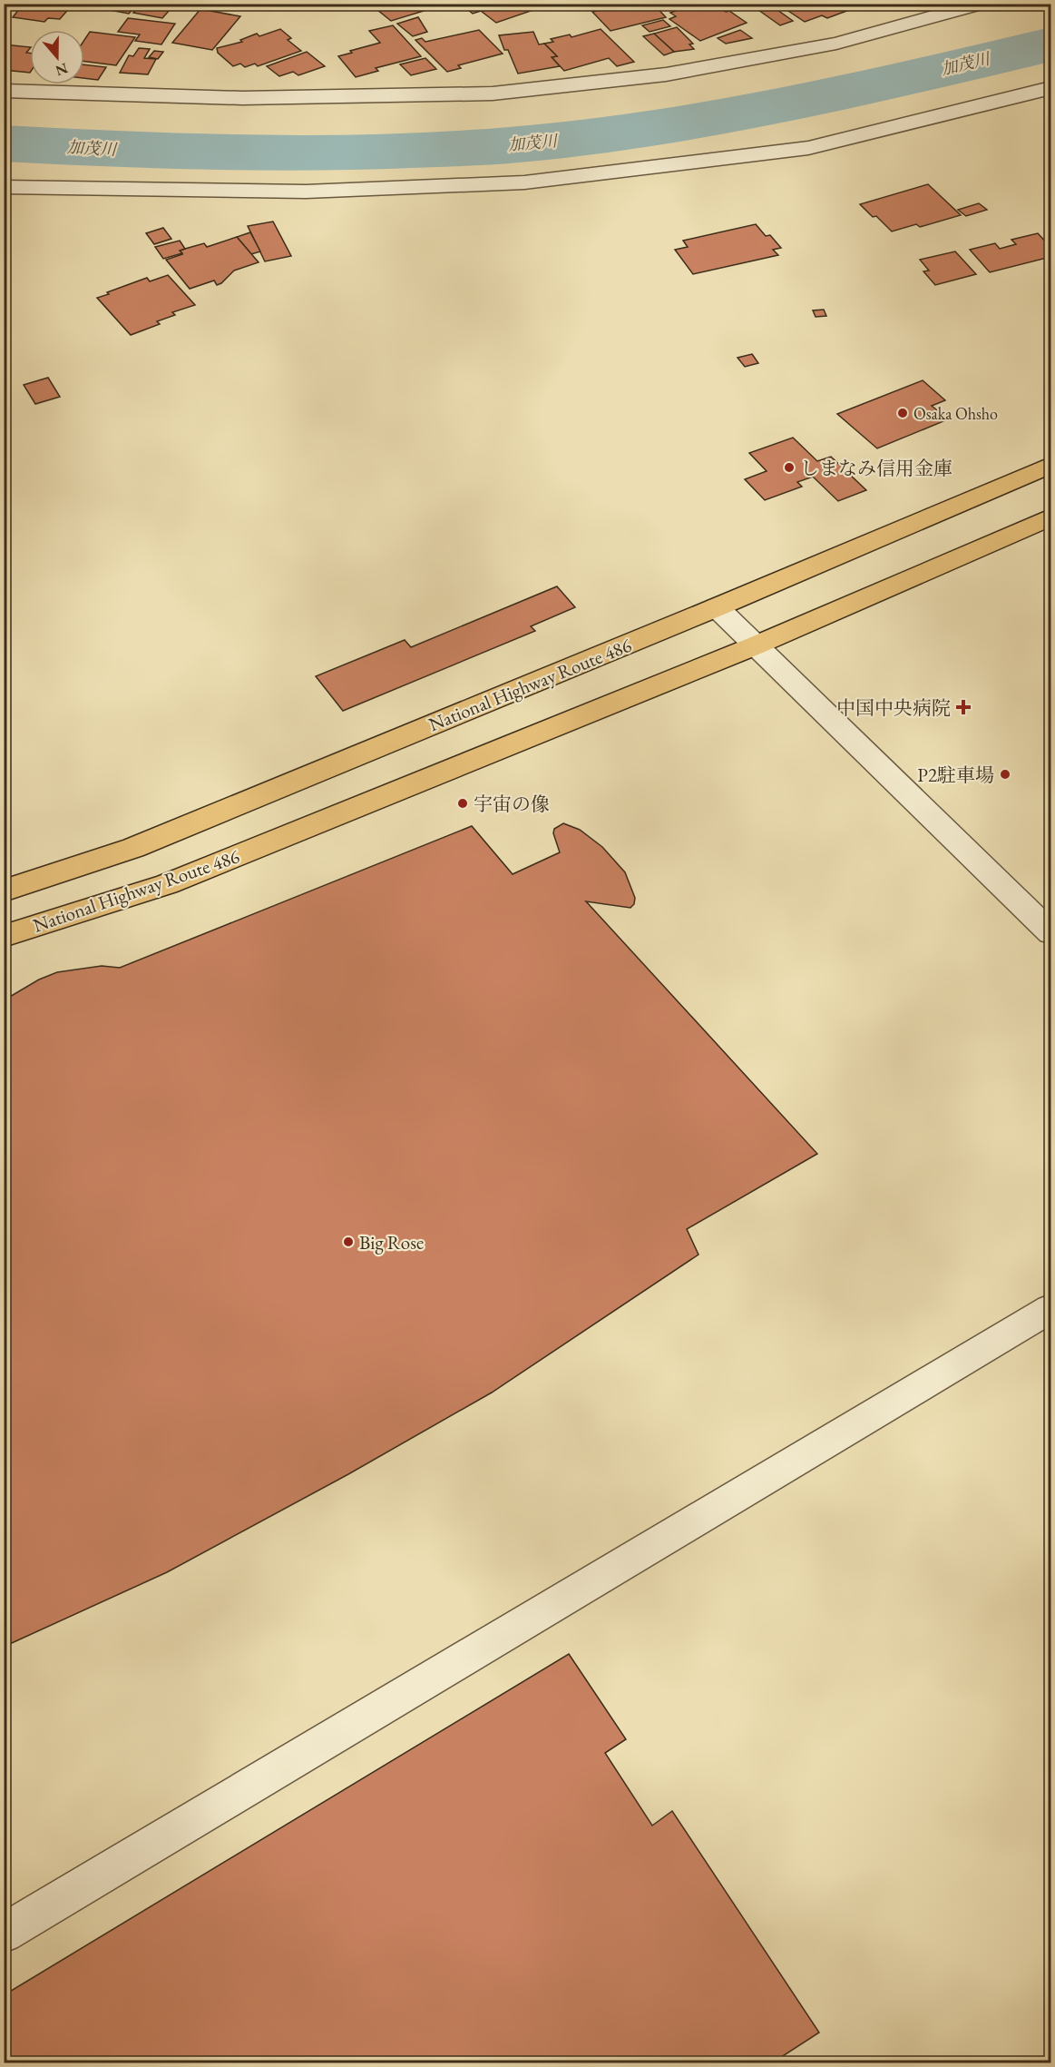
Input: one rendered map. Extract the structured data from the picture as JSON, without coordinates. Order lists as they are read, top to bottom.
{
  "streets": {
    "highway": ["National Highway Route 486"]
  },
  "water": ["加茂川"],
  "places": {
    "other": [
      "Osaka Ohsho",
      "しまなみ信用金庫",
      "P2駐車場",
      "宇宙の像",
      "Big Rose"
    ],
    "health": ["中国中央病院"]
  },
  "north": "bottom"
}
